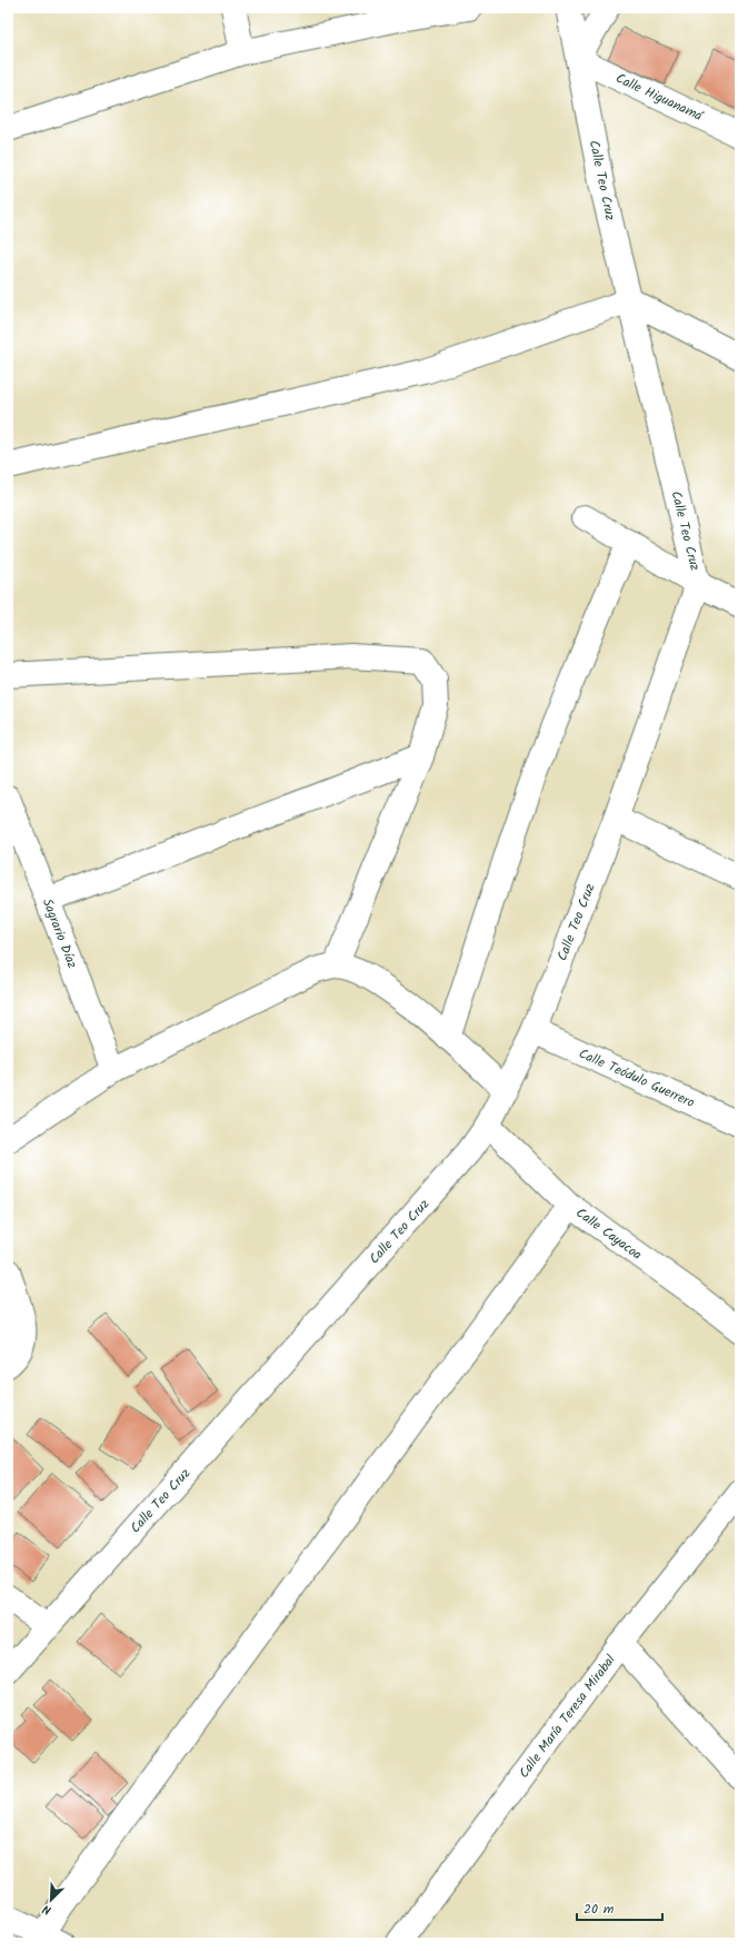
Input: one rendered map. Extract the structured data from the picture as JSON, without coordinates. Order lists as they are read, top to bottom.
{
  "streets": {
    "street": [
      "Calle Higuanamá",
      "Calle Teo Cruz",
      "Sagrario Díaz",
      "Calle Teódulo Guerrero",
      "Calle Cayacoa",
      "Calle María Teresa Mirabal"
    ]
  },
  "crossings": [
    ["Calle Higuanamá", "Calle Teo Cruz"],
    ["Calle Teo Cruz", "Calle Teódulo Guerrero"],
    ["Calle Teo Cruz", "Calle Cayacoa"]
  ],
  "scale_bar": "20 m",
  "north": "bottom left"
}
